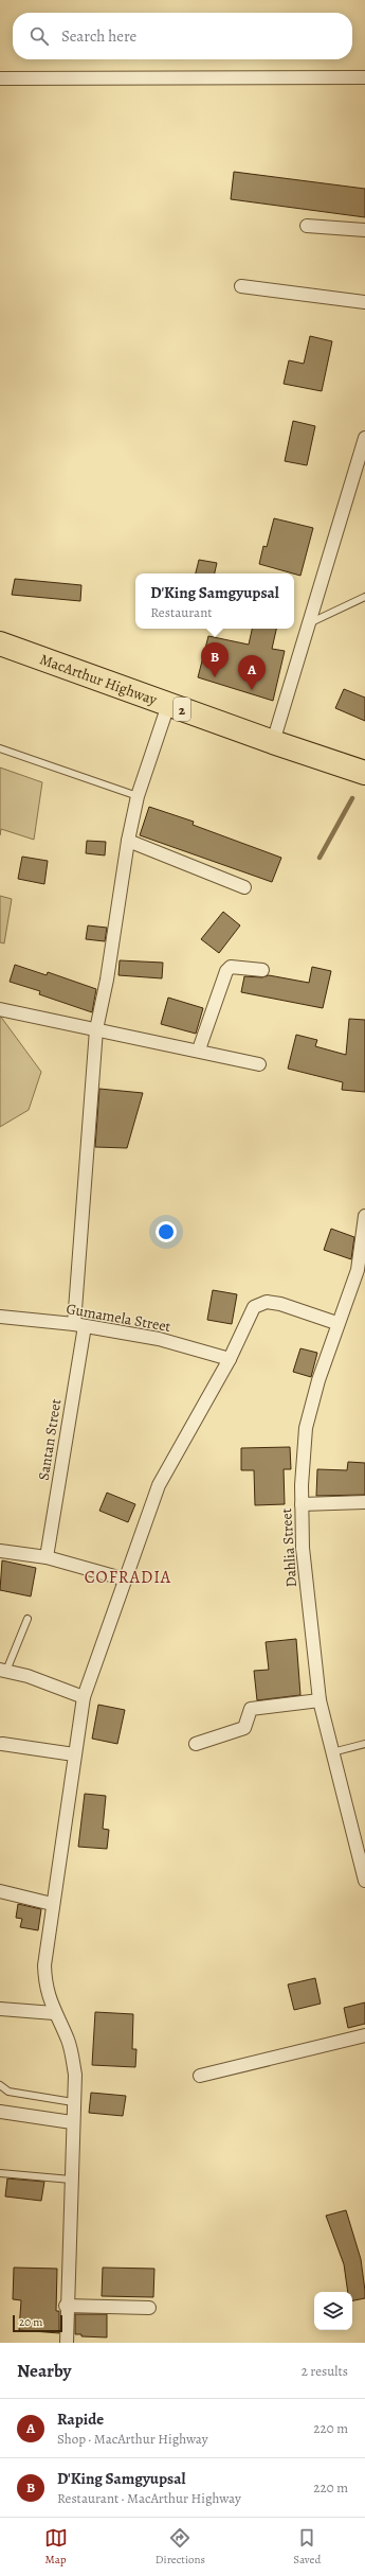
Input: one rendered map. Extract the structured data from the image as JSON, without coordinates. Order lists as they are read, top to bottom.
{
  "streets": {
    "highway": ["MacArthur Highway", "2"],
    "street": ["Gumamela Street", "Santan Street", "Dahlia Street"]
  },
  "crossings": [
    ["MacArthur Highway", "Santan Street"],
    ["Gumamela Street", "Santan Street"]
  ],
  "districts": ["COFRADIA"],
  "scale_bar": "20 m",
  "page": {
    "search": "Search here",
    "popup": ["D'King Samgyupsal", "Restaurant"],
    "pins": ["B", "A"],
    "scale": "20 m",
    "heading": ["Nearby", "2 results"],
    "list": [
      {
        "mark": "A",
        "name": "Rapide",
        "note": "Shop · MacArthur Highway",
        "value": "220 m"
      },
      {
        "mark": "B",
        "name": "D'King Samgyupsal",
        "note": "Restaurant · MacArthur Highway",
        "value": "220 m"
      }
    ],
    "nav": ["Map", "Directions", "Saved"]
  }
}
